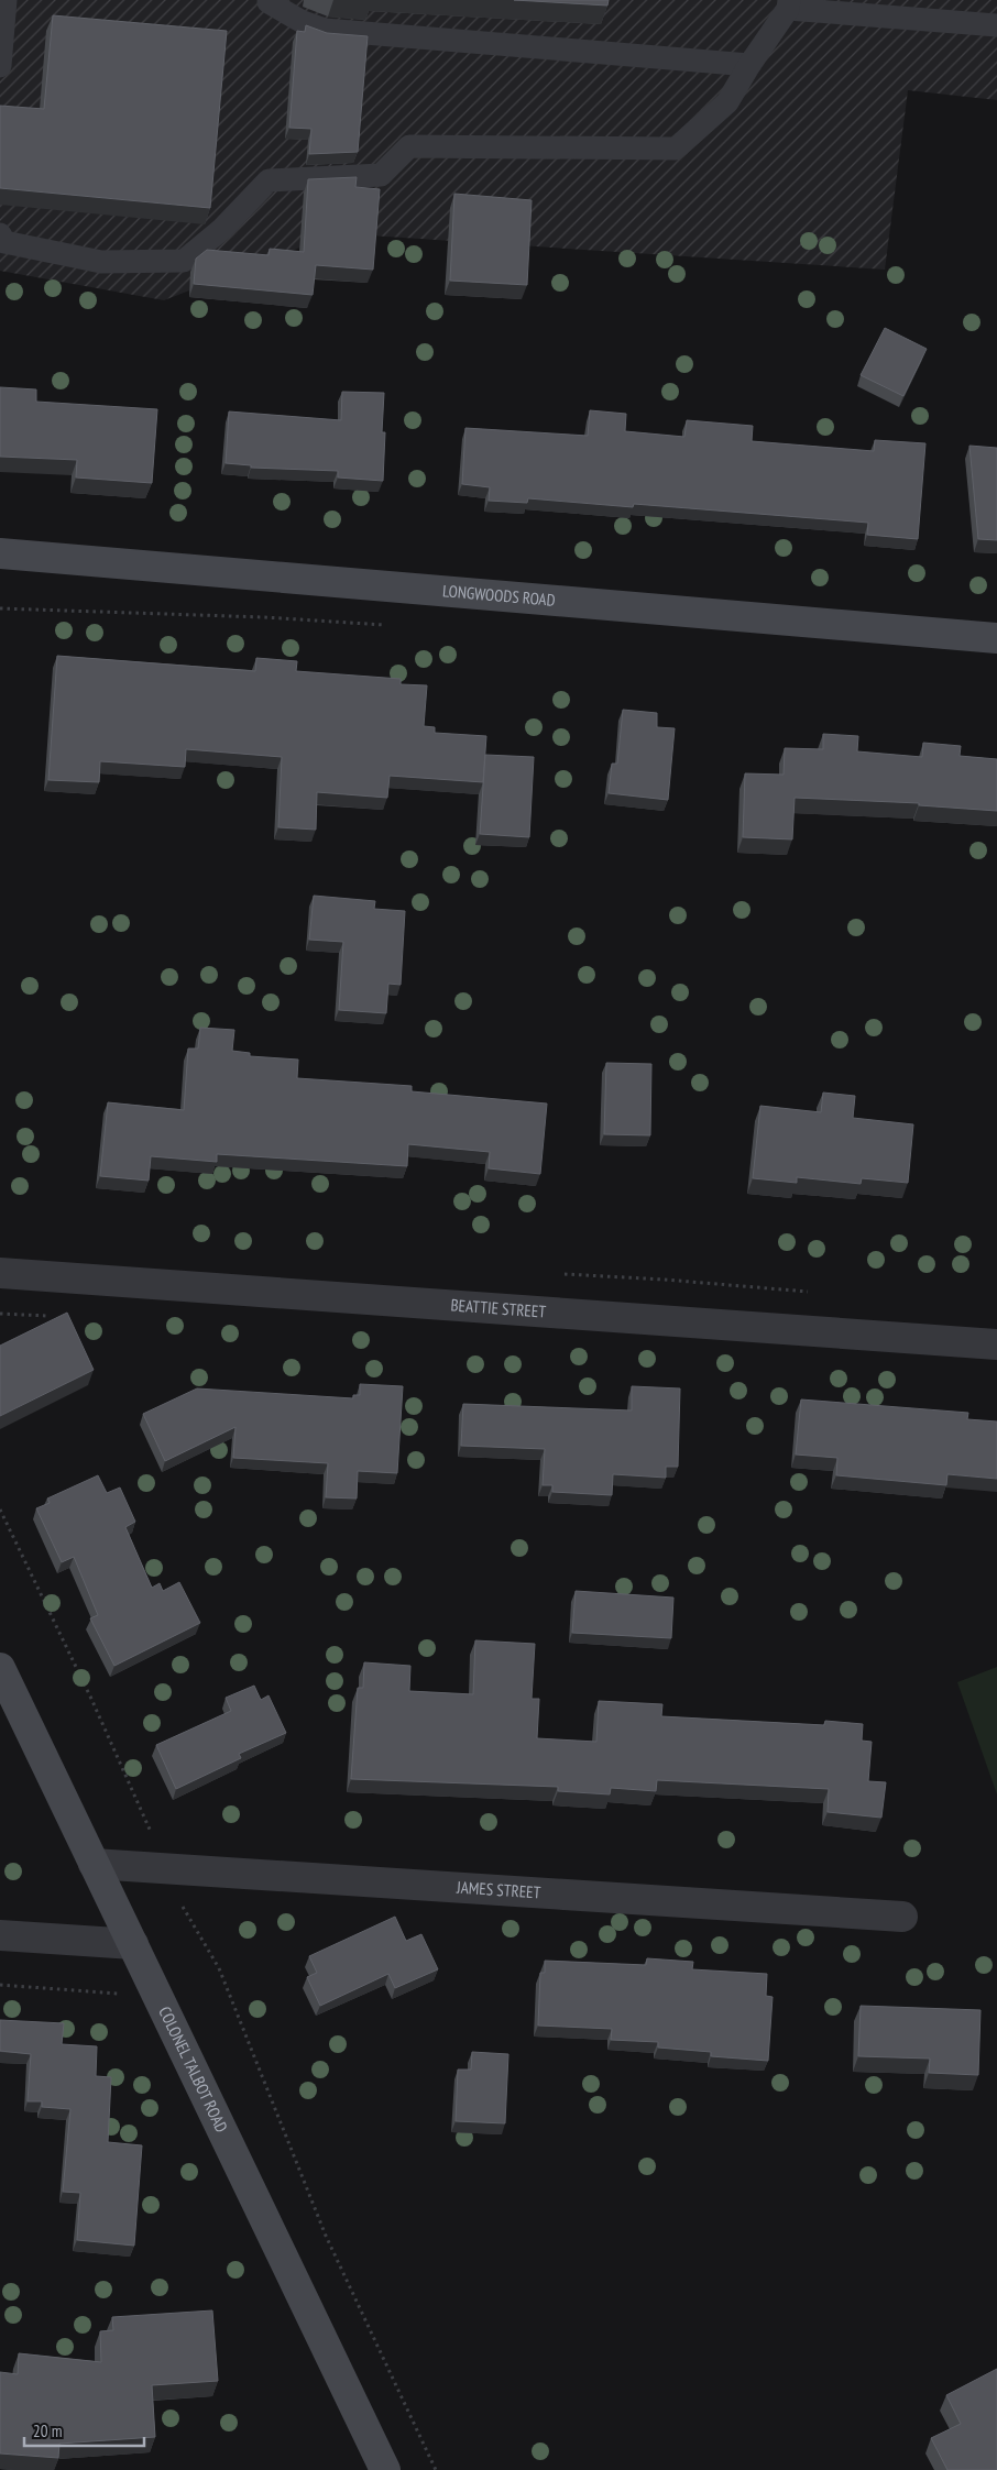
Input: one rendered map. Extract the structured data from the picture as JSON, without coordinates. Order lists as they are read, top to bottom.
{
  "streets": {
    "main road": ["LONGWOODS ROAD", "COLONEL TALBOT ROAD"],
    "street": ["BEATTIE STREET", "JAMES STREET"]
  },
  "crossings": [
    ["JAMES STREET", "COLONEL TALBOT ROAD"]
  ],
  "scale_bar": "20 m"
}
